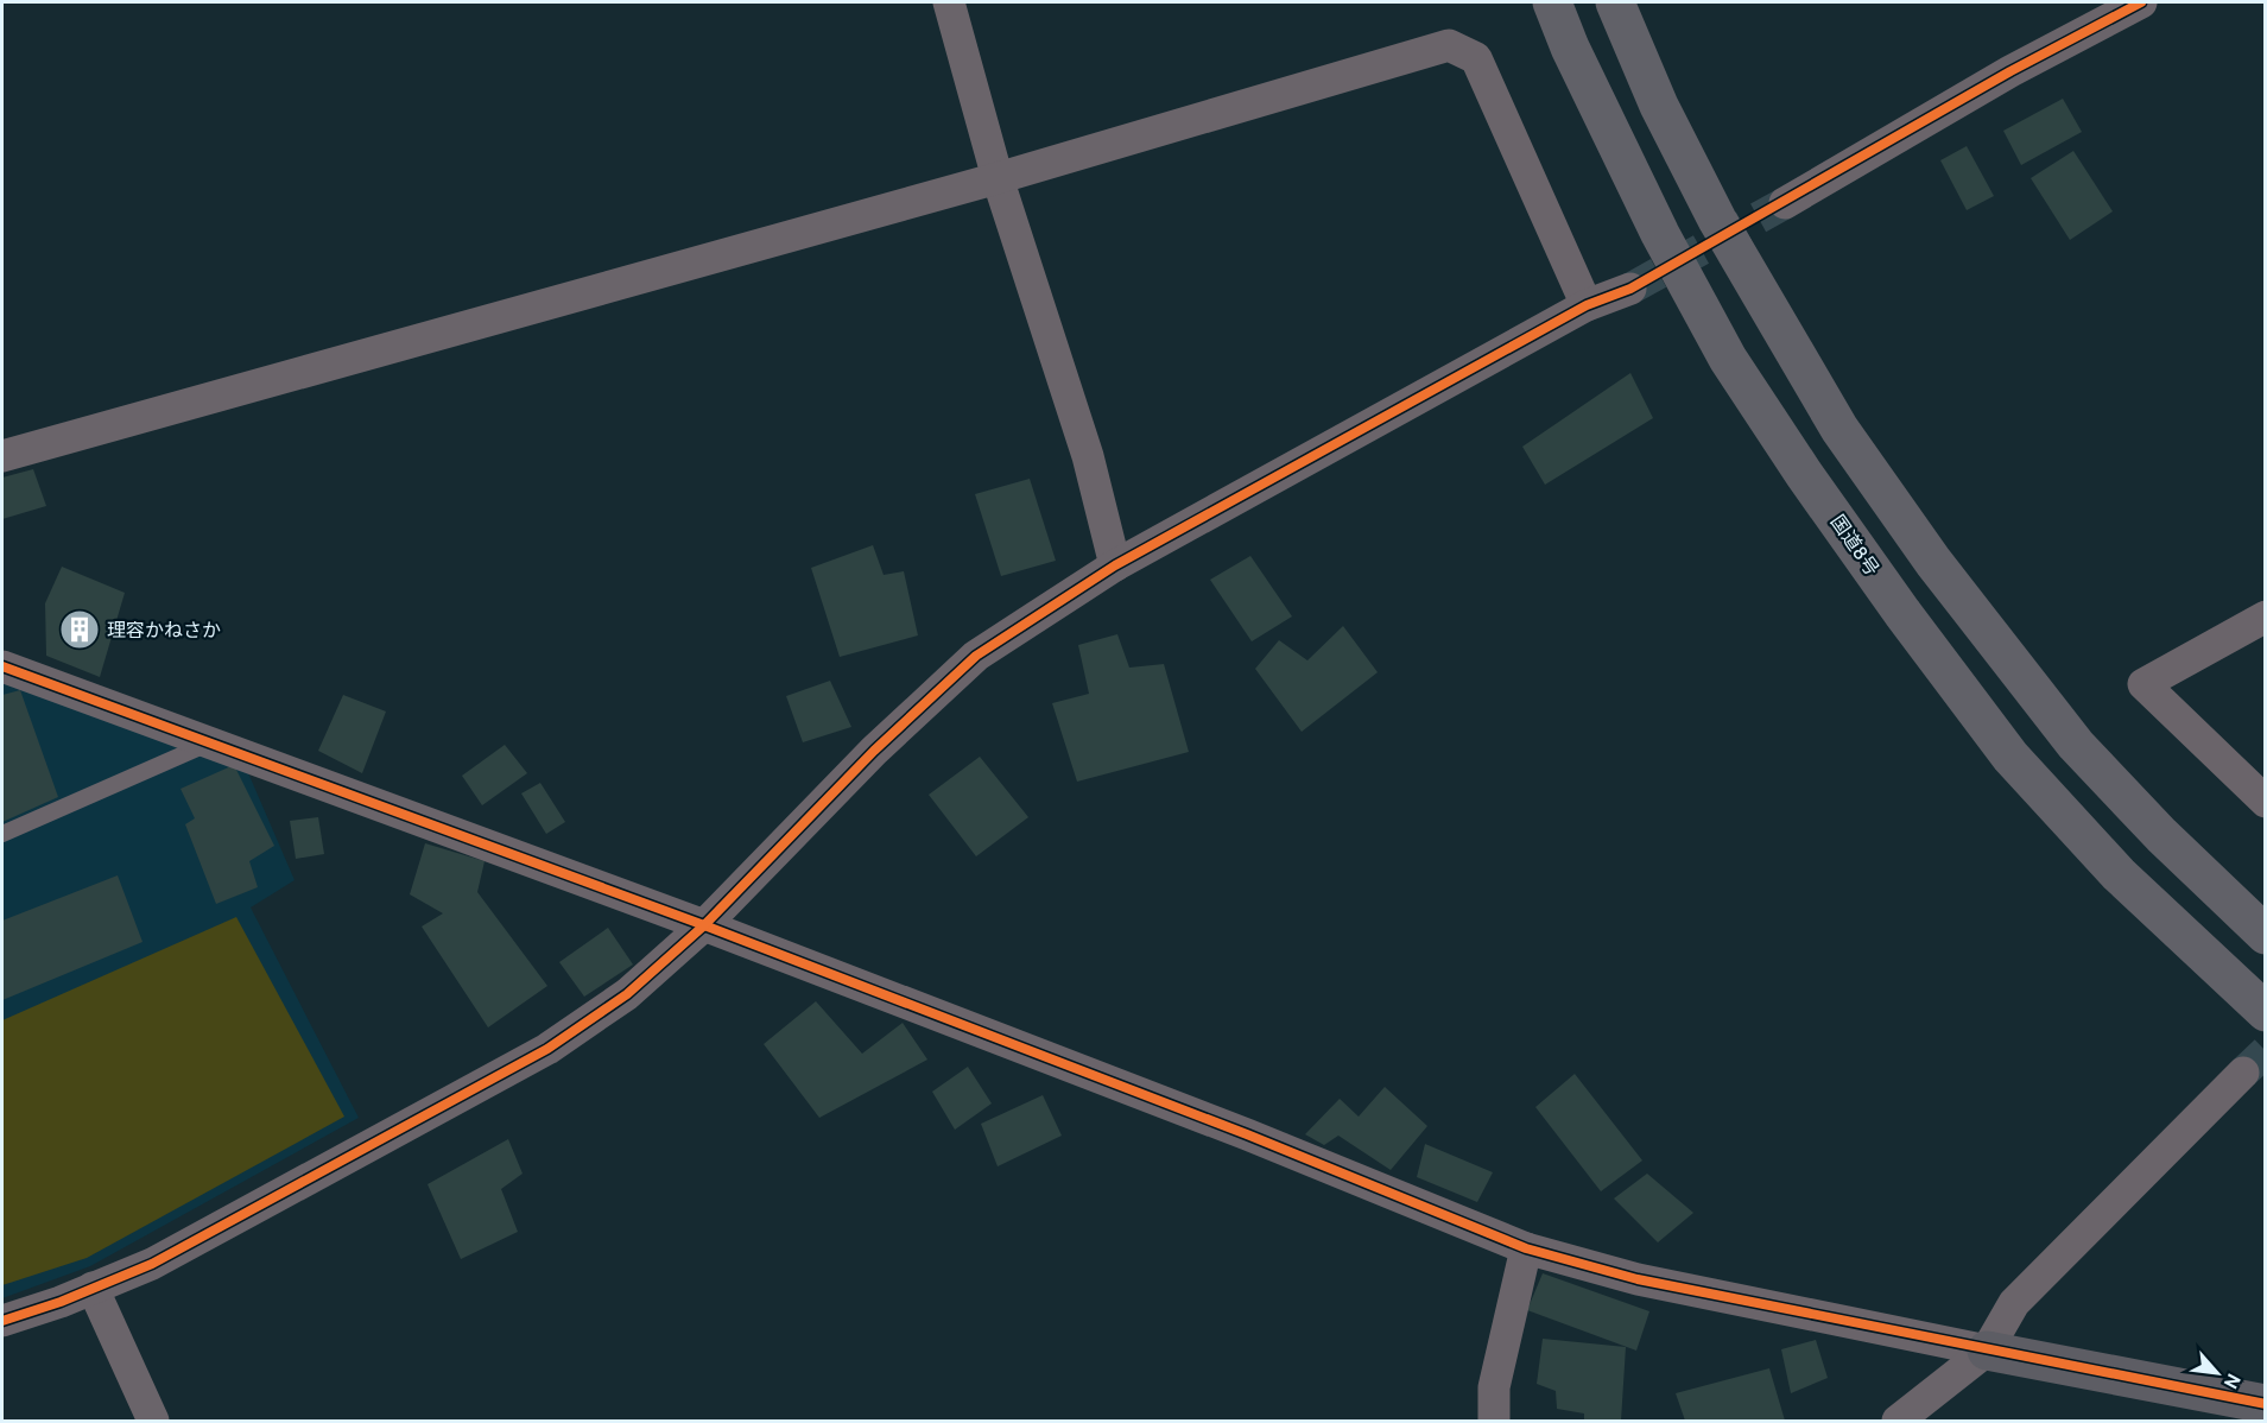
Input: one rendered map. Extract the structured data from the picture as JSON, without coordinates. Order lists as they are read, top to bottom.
{
  "streets": {
    "highway": ["国道8号"]
  },
  "places": {
    "building": ["理容かねさか"]
  },
  "north": "bottom right"
}
